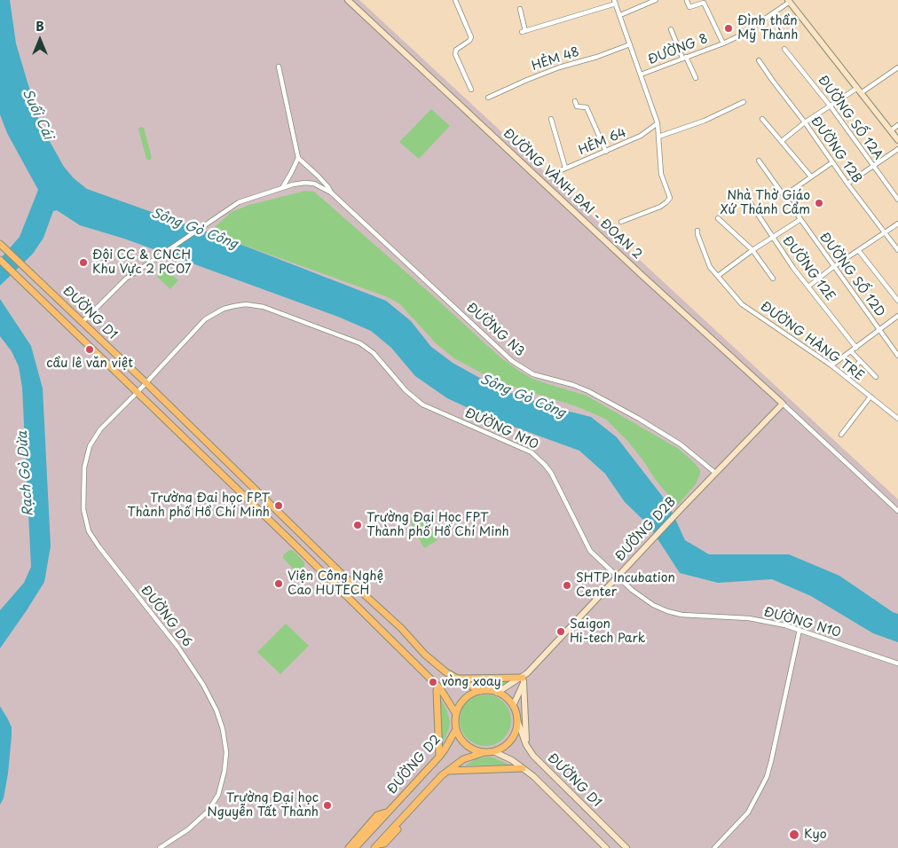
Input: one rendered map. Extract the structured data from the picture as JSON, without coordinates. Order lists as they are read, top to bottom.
{
  "streets": {
    "main road": ["ĐƯỜNG D1", "ĐƯỜNG D2"],
    "street": [
      "ĐƯỜNG 8",
      "HẺM 48",
      "ĐƯỜNG SỐ 12A",
      "HẺM 64",
      "ĐƯỜNG 12B",
      "ĐƯỜNG VÀNH ĐAI - ĐOẠN 2",
      "ĐƯỜNG 12E",
      "ĐƯỜNG SỐ 12D",
      "ĐƯỜNG N3",
      "ĐƯỜNG HÀNG TRE",
      "ĐƯỜNG N10",
      "ĐƯỜNG D2B",
      "ĐƯỜNG D6"
    ]
  },
  "crossings": [
    ["ĐƯỜNG VÀNH ĐAI - ĐOẠN 2", "ĐƯỜNG D2B"],
    ["ĐƯỜNG D1", "ĐƯỜNG N3"],
    ["ĐƯỜNG D1", "ĐƯỜNG N10"],
    ["ĐƯỜNG D1", "ĐƯỜNG D2B"],
    ["ĐƯỜNG D1", "ĐƯỜNG D6"],
    ["ĐƯỜNG D1", "ĐƯỜNG D2"],
    ["ĐƯỜNG N3", "ĐƯỜNG D2B"],
    ["ĐƯỜNG N10", "ĐƯỜNG D2B"],
    ["ĐƯỜNG N10", "ĐƯỜNG D6"],
    ["ĐƯỜNG D2B", "ĐƯỜNG D2"]
  ],
  "water": ["Suối Cái", "Sông Gò Công", "Rạch Gò Dừa"],
  "places": [
    "Đình thần Mỹ Thành",
    "Nhà Thờ Giáo Xứ Thánh Cẩm",
    "Đội CC & CNCH Khu Vực 2 PC07",
    "cầu lê văn việt",
    "Trường Đại học FPT Thành phố Hồ Chí Minh",
    "Trường Đại Học FPT Thành phố Hồ Chí Minh",
    "Viện Công Nghệ Cao HUTECH",
    "SHTP Incubation Center",
    "Saigon Hi-tech Park",
    "vòng xoay",
    "Trường Đại học Nguyễn Tất Thành",
    "Kyo"
  ],
  "north": "top"
}
